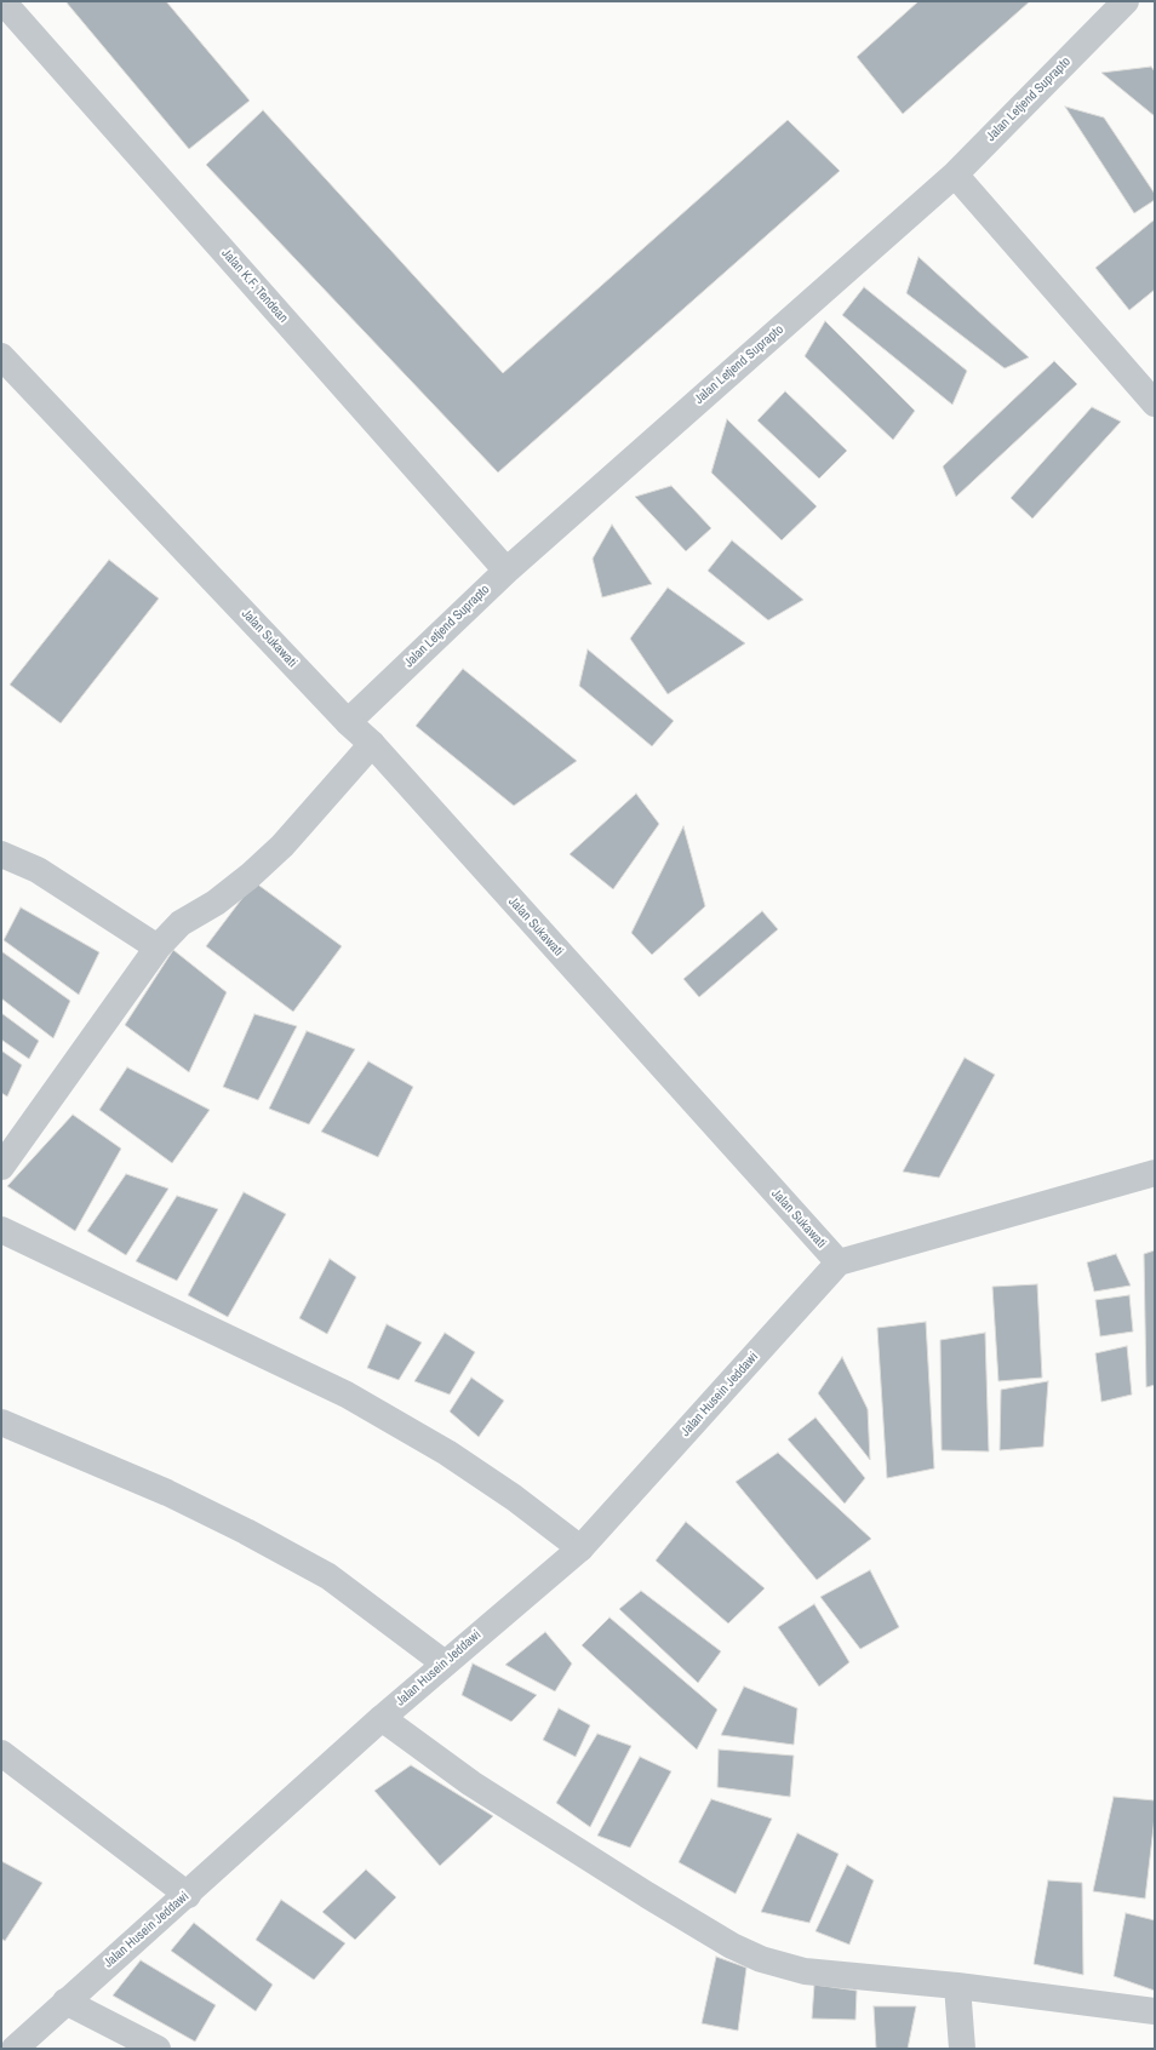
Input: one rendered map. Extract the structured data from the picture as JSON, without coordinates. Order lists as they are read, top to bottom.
{
  "streets": {
    "street": [
      "Jalan Letjend Suprapto",
      "Jalan K.F. Tendean",
      "Jalan Sukawati",
      "Jalan Husein Jeddawi"
    ]
  },
  "crossings": [
    ["Jalan Letjend Suprapto", "Jalan K.F. Tendean"],
    ["Jalan Letjend Suprapto", "Jalan Sukawati"],
    ["Jalan Sukawati", "Jalan Husein Jeddawi"]
  ]
}
